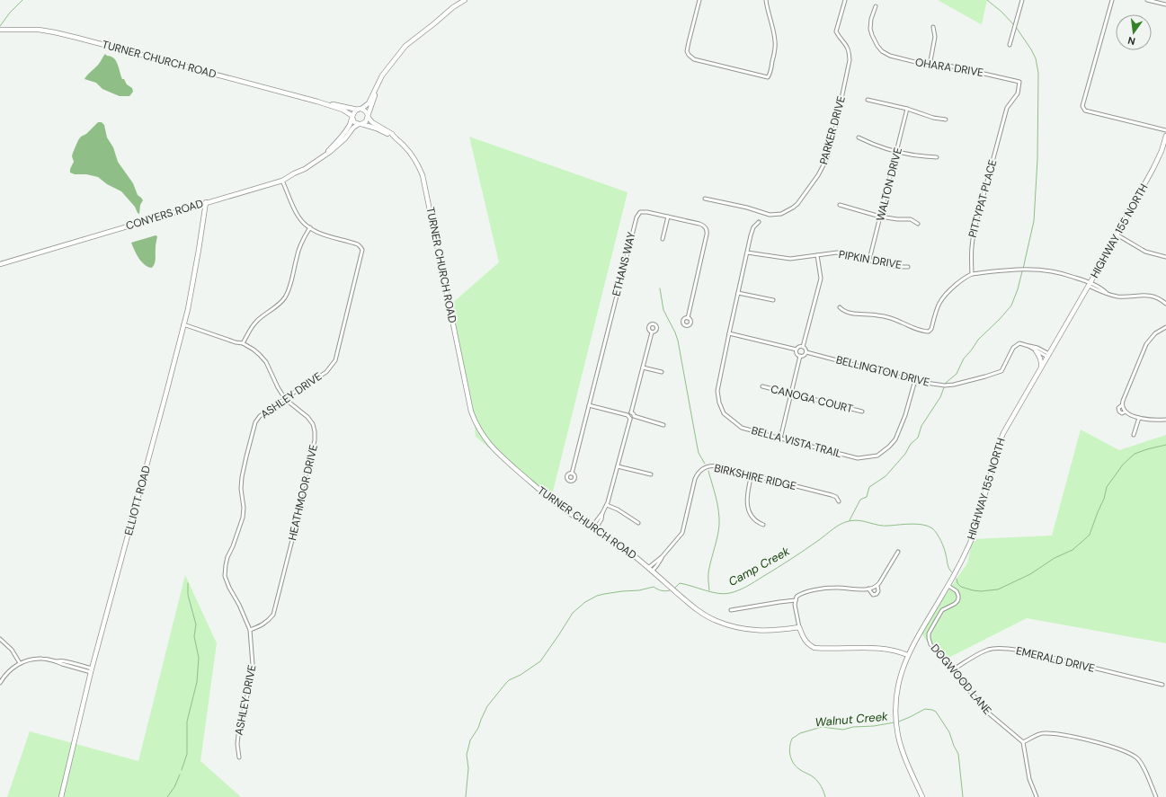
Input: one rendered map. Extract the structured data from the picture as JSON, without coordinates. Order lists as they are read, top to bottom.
{
  "streets": {
    "street": [
      "TURNER CHURCH ROAD",
      "OHARA DRIVE",
      "PARKER DRIVE",
      "WALTON DRIVE",
      "PITTYPAT PLACE",
      "CONYERS ROAD",
      "HIGHWAY 155 NORTH",
      "PIPKIN DRIVE",
      "ETHANS WAY",
      "BELLINGTON DRIVE",
      "ASHLEY DRIVE",
      "CANOGA COURT",
      "BELLA VISTA TRAIL",
      "BIRKSHIRE RIDGE",
      "HEATHMOOR DRIVE",
      "ELLIOTT ROAD",
      "EMERALD DRIVE",
      "DOGWOOD LANE"
    ]
  },
  "crossings": [
    ["TURNER CHURCH ROAD", "CONYERS ROAD"],
    ["TURNER CHURCH ROAD", "BIRKSHIRE RIDGE"],
    ["OHARA DRIVE", "PITTYPAT PLACE"],
    ["WALTON DRIVE", "PIPKIN DRIVE"],
    ["CONYERS ROAD", "ASHLEY DRIVE"],
    ["CONYERS ROAD", "ELLIOTT ROAD"],
    ["HIGHWAY 155 NORTH", "BELLINGTON DRIVE"],
    ["HIGHWAY 155 NORTH", "DOGWOOD LANE"],
    ["PIPKIN DRIVE", "BELLA VISTA TRAIL"],
    ["BELLINGTON DRIVE", "BELLA VISTA TRAIL"],
    ["ASHLEY DRIVE", "HEATHMOOR DRIVE"],
    ["HEATHMOOR DRIVE", "ELLIOTT ROAD"],
    ["EMERALD DRIVE", "DOGWOOD LANE"]
  ],
  "water": ["Camp Creek", "Walnut Creek"],
  "north": "bottom"
}
